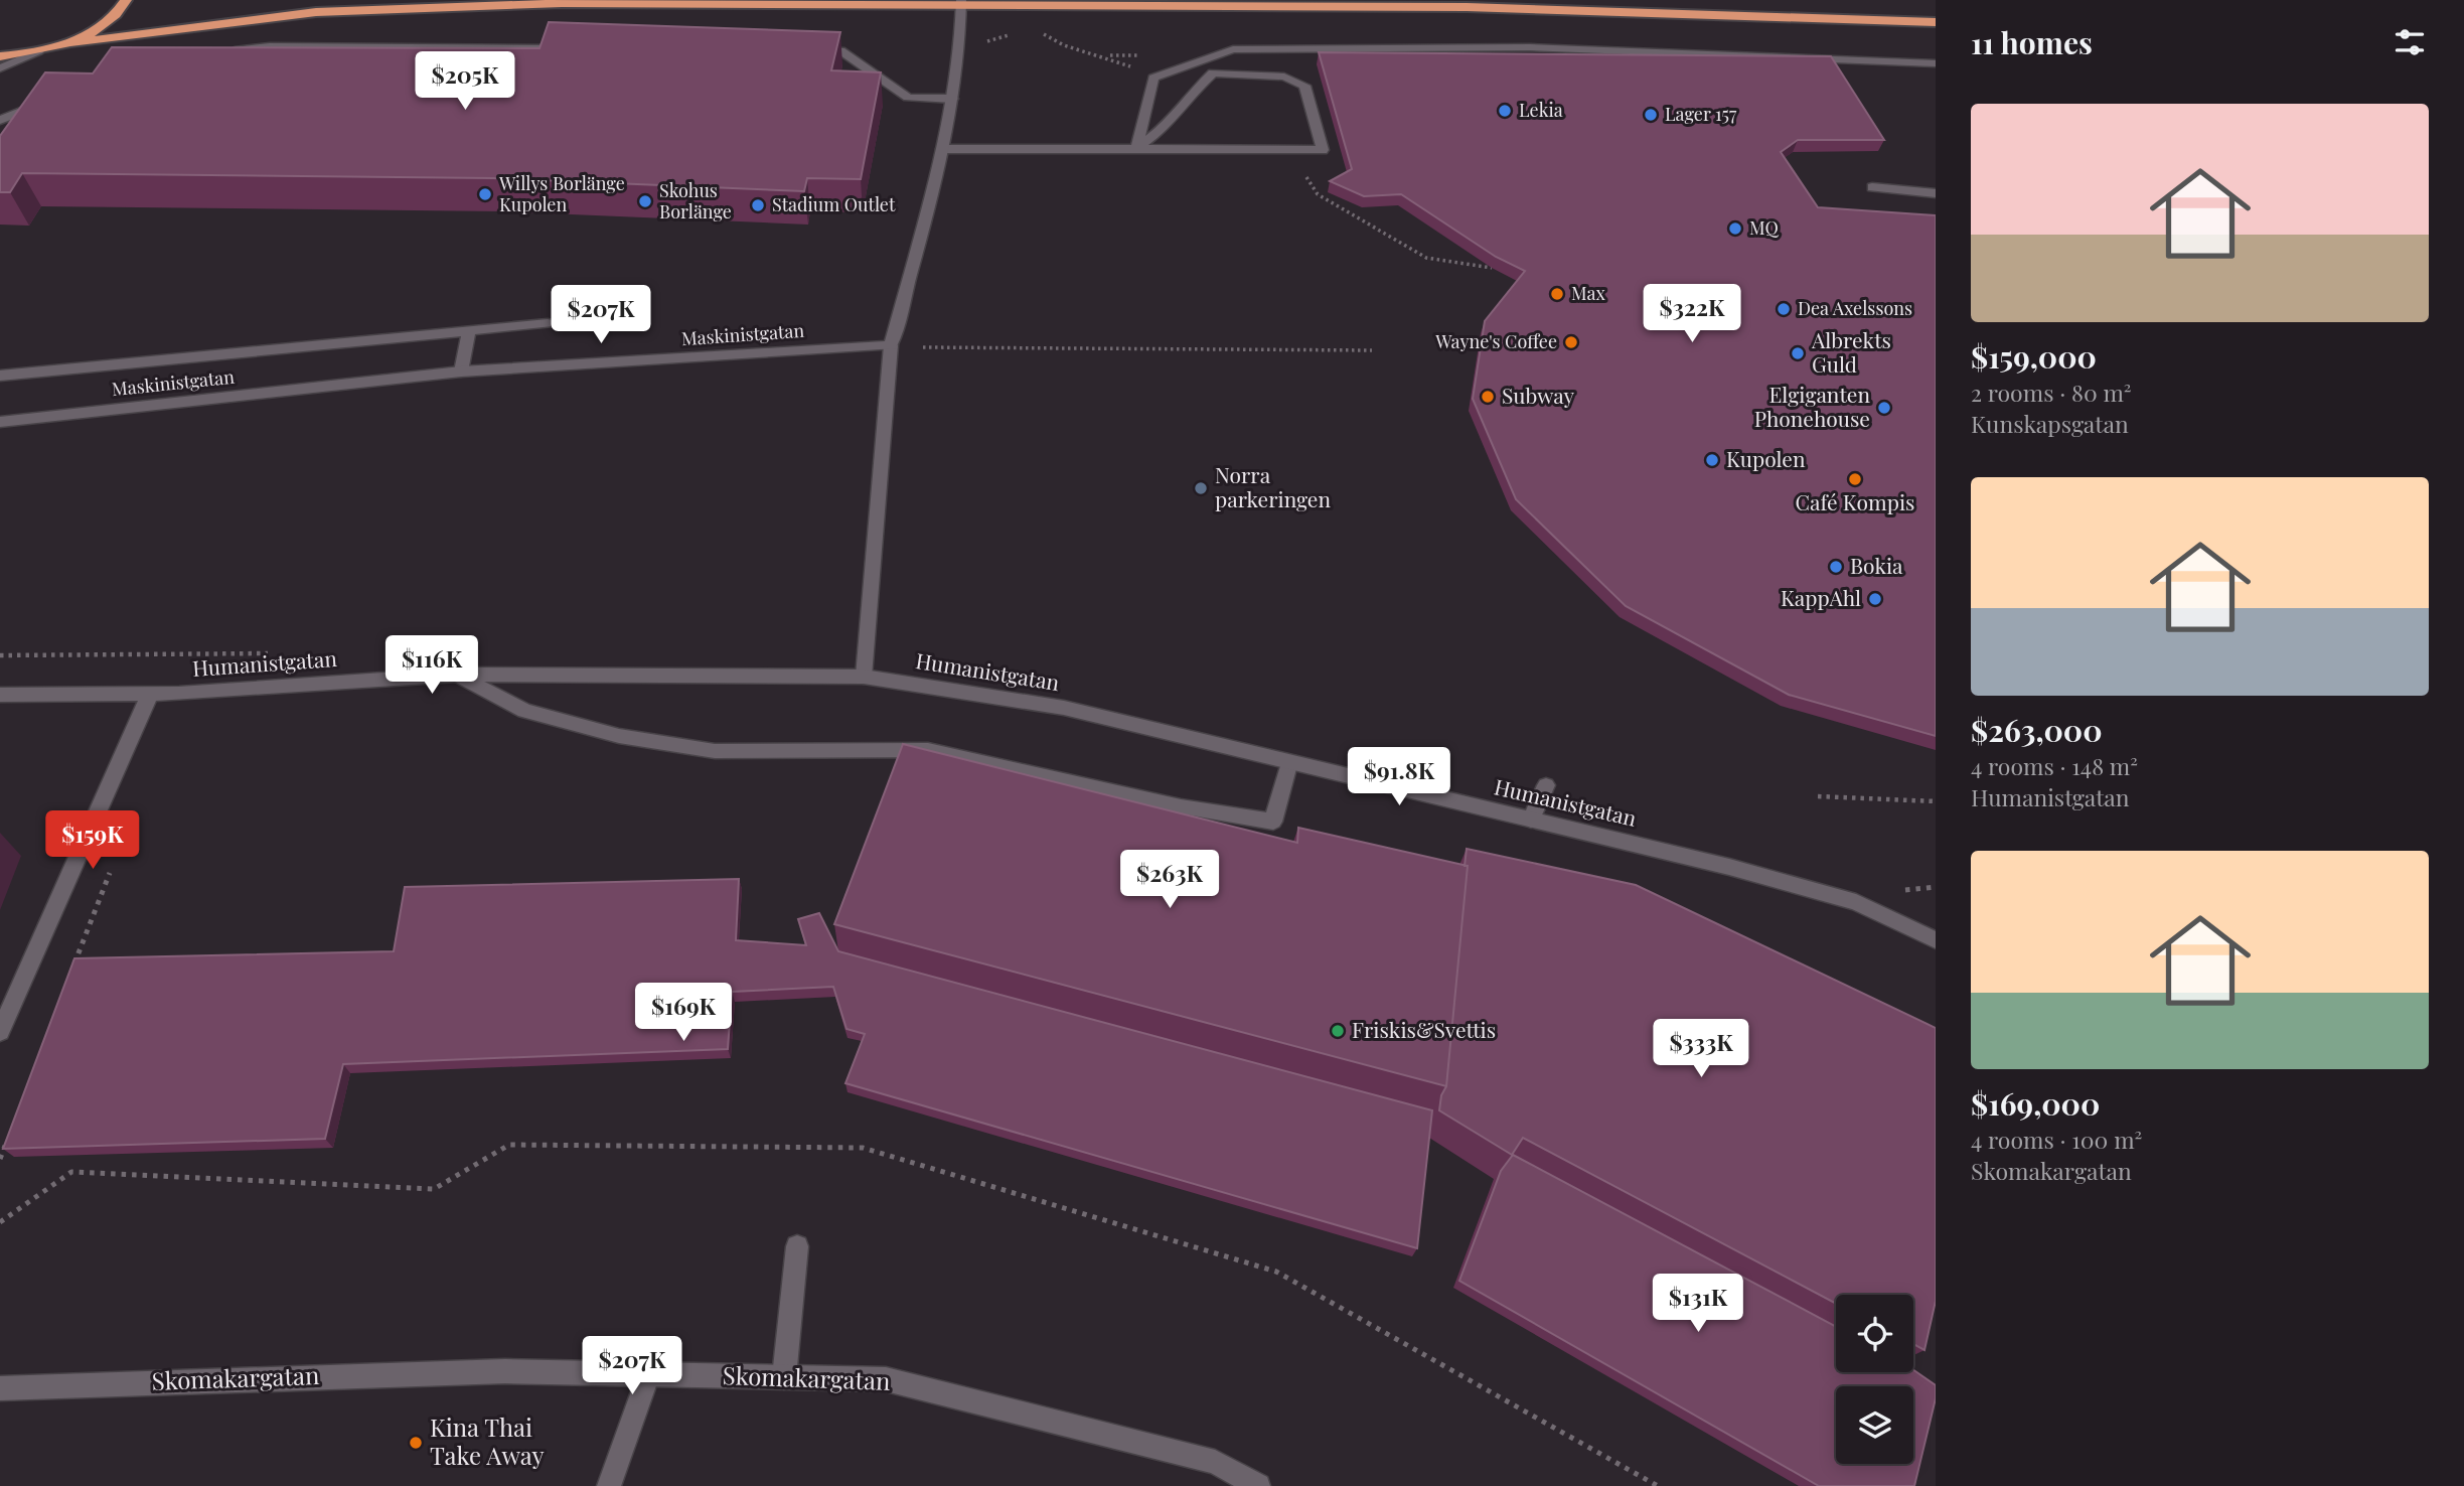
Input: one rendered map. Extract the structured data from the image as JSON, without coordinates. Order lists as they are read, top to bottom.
{
  "streets": {
    "street": ["Maskinistgatan", "Humanistgatan", "Skomakargatan"]
  },
  "places": [
    "Lekia",
    "Lager 157",
    "Willys Borlänge Kupolen",
    "Skohus Borlänge",
    "Stadium Outlet",
    "MQ",
    "Max",
    "Dea Axelssons",
    "Wayne's Coffee",
    "Albrekts Guld",
    "Subway",
    "Elgiganten Phonehouse",
    "Kupolen",
    "Café Kompis",
    "Norra parkeringen",
    "Bokia",
    "KappAhl",
    "Friskis&Svettis",
    "Kina Thai Take Away"
  ],
  "page": {
    "heading": "11 homes",
    "price": [
      "$205K",
      "$322K",
      "$207K",
      "$116K",
      "$91.8K",
      "$159K",
      "$263K",
      "$169K",
      "$333K",
      "$131K",
      "$207K"
    ],
    "list": [
      {
        "name": "$159,000",
        "note": "2 rooms · 80 m² · Kunskapsgatan"
      },
      {
        "name": "$263,000",
        "note": "4 rooms · 148 m² · Humanistgatan"
      },
      {
        "name": "$169,000",
        "note": "4 rooms · 100 m² · Skomakargatan"
      }
    ]
  }
}
